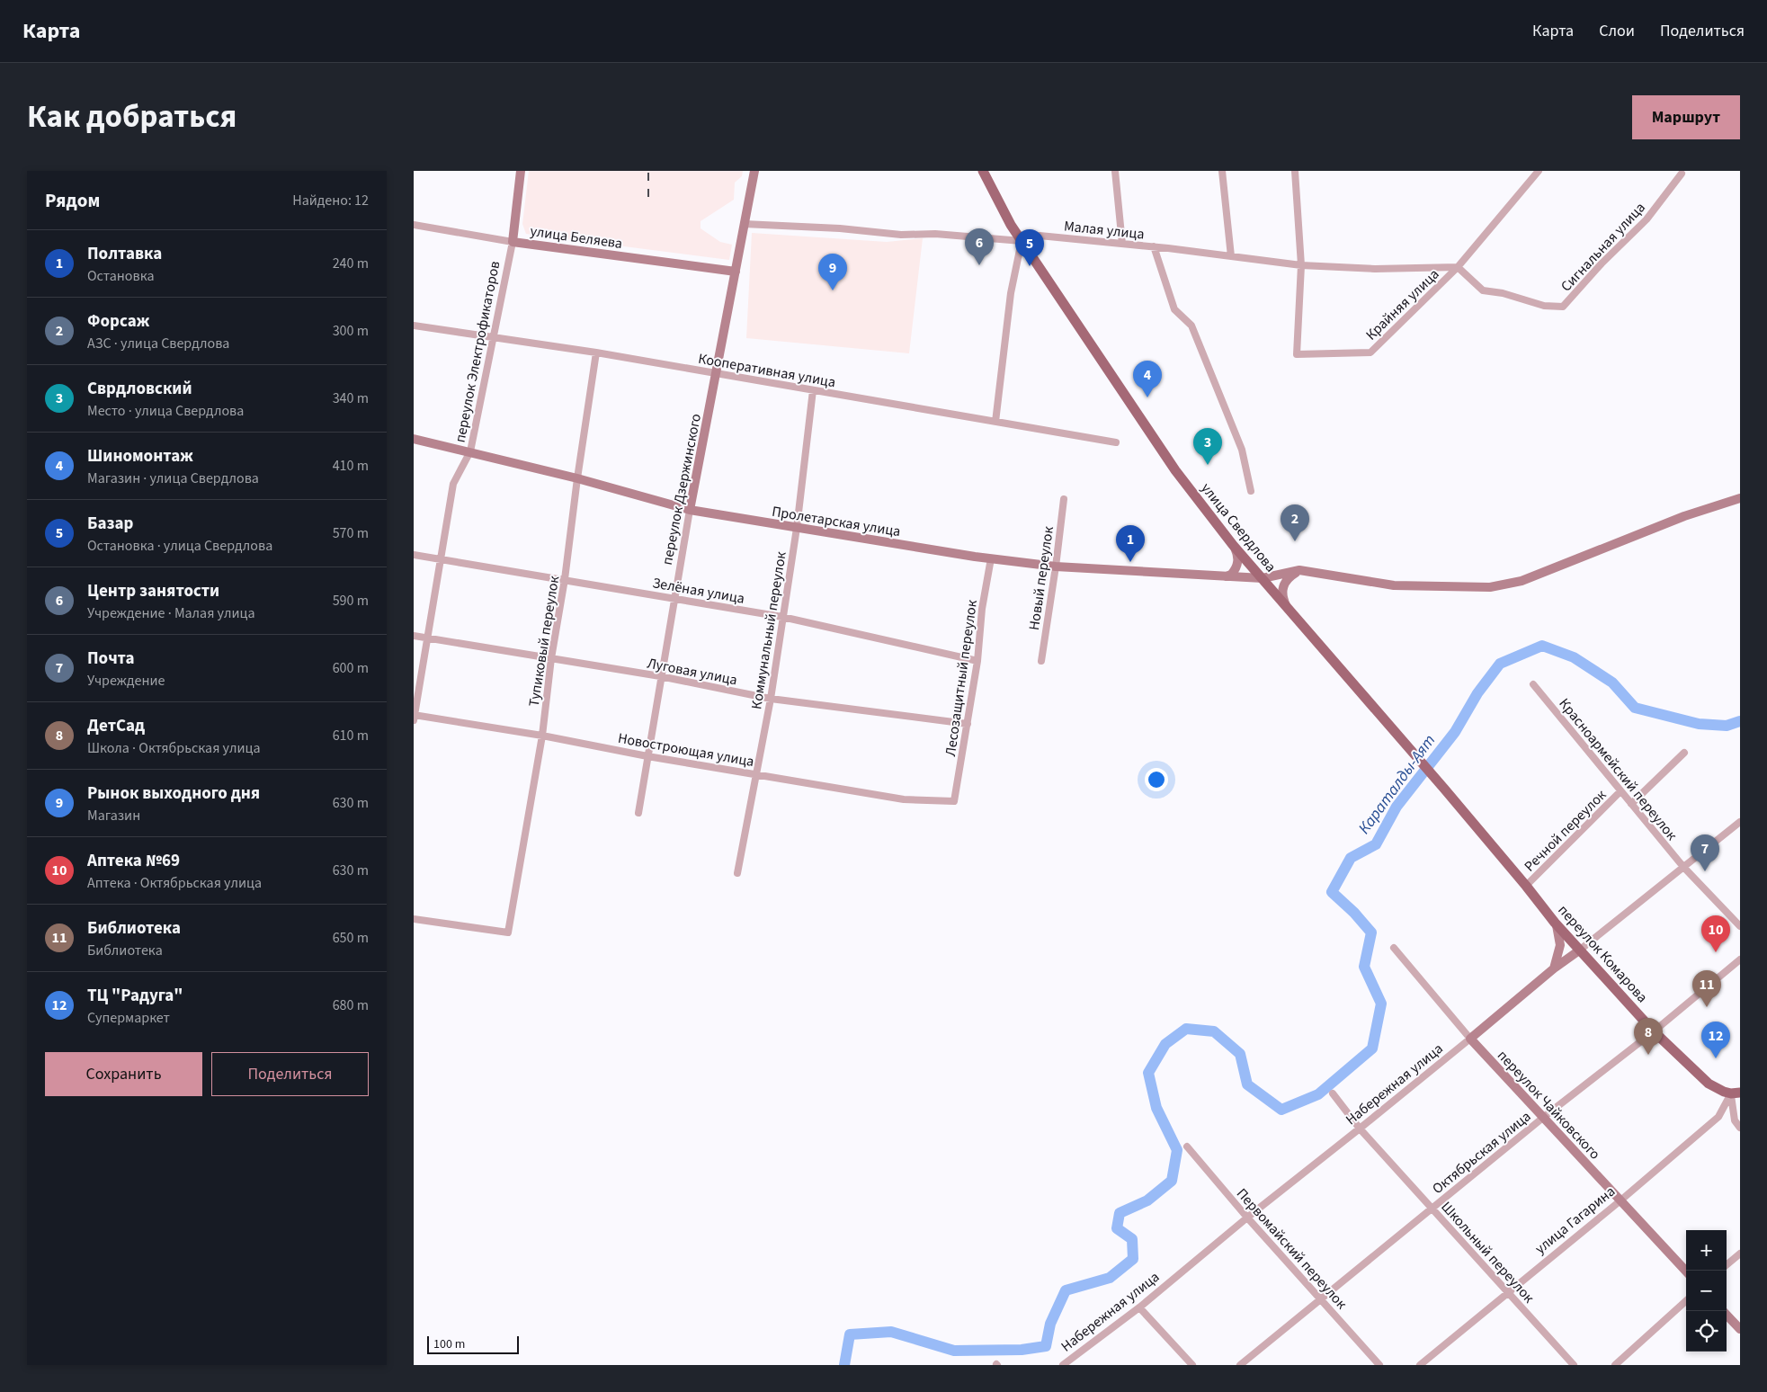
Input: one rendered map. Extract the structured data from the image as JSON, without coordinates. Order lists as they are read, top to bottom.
{
  "streets": {
    "main road": ["улица Свердлова", "переулок Комарова"],
    "street": [
      "Малая улица",
      "улица Беляева",
      "Сигнальная улица",
      "Крайняя улица",
      "переулок Электрофикаторов",
      "Кооперативная улица",
      "переулок Дзержинского",
      "Пролетарская улица",
      "Новый переулок",
      "Зелёная улица",
      "Коммунальный переулок",
      "Тупиковый переулок",
      "Луговая улица",
      "Лесозащитный переулок",
      "Новостроющая улица",
      "Красноармейский переулок",
      "Речной переулок",
      "Набережная улица",
      "переулок Чайковского",
      "Октябрьская улица",
      "улица Гагарина",
      "Первомайский переулок",
      "Школьный переулок"
    ]
  },
  "crossings": [
    ["Малая улица", "Сигнальная улица"],
    ["Малая улица", "Крайняя улица"],
    ["Малая улица", "переулок Дзержинского"],
    ["Малая улица", "улица Свердлова"],
    ["улица Беляева", "переулок Электрофикаторов"],
    ["улица Беляева", "переулок Дзержинского"],
    ["Сигнальная улица", "Крайняя улица"],
    ["переулок Электрофикаторов", "Кооперативная улица"],
    ["переулок Электрофикаторов", "Пролетарская улица"],
    ["переулок Электрофикаторов", "Зелёная улица"],
    ["переулок Электрофикаторов", "Луговая улица"],
    ["переулок Электрофикаторов", "Новостроющая улица"],
    ["Кооперативная улица", "переулок Дзержинского"],
    ["Кооперативная улица", "Коммунальный переулок"],
    ["Кооперативная улица", "Тупиковый переулок"],
    ["переулок Дзержинского", "Пролетарская улица"],
    ["переулок Дзержинского", "Зелёная улица"],
    ["переулок Дзержинского", "Луговая улица"],
    ["переулок Дзержинского", "Новостроющая улица"],
    ["Пролетарская улица", "улица Свердлова"],
    ["Пролетарская улица", "Новый переулок"],
    ["Пролетарская улица", "Коммунальный переулок"],
    ["Пролетарская улица", "Тупиковый переулок"],
    ["Пролетарская улица", "Лесозащитный переулок"],
    ["улица Свердлова", "переулок Комарова"],
    ["Зелёная улица", "Коммунальный переулок"],
    ["Зелёная улица", "Тупиковый переулок"],
    ["Зелёная улица", "Лесозащитный переулок"],
    ["Коммунальный переулок", "Луговая улица"],
    ["Коммунальный переулок", "Новостроющая улица"],
    ["Тупиковый переулок", "Луговая улица"],
    ["Тупиковый переулок", "Новостроющая улица"],
    ["Луговая улица", "Лесозащитный переулок"],
    ["Лесозащитный переулок", "Новостроющая улица"],
    ["Красноармейский переулок", "Речной переулок"],
    ["Красноармейский переулок", "Набережная улица"],
    ["Речной переулок", "переулок Комарова"],
    ["переулок Комарова", "Набережная улица"],
    ["переулок Комарова", "Октябрьская улица"],
    ["переулок Комарова", "улица Гагарина"],
    ["Набережная улица", "переулок Чайковского"],
    ["Набережная улица", "Первомайский переулок"],
    ["Набережная улица", "Школьный переулок"],
    ["переулок Чайковского", "Октябрьская улица"],
    ["переулок Чайковского", "улица Гагарина"],
    ["Октябрьская улица", "Первомайский переулок"],
    ["Октябрьская улица", "Школьный переулок"],
    ["улица Гагарина", "Школьный переулок"]
  ],
  "water": ["Караталды-Аят"],
  "scale_bar": "100 m",
  "page": {
    "header": "Карта",
    "nav": ["Карта", "Слои", "Поделиться"],
    "title": "Как добраться",
    "buttons": [
      "Маршрут",
      ["Сохранить", "Поделиться"]
    ],
    "heading": ["Рядом", "Найдено: 12"],
    "pins": [
      "6",
      "5",
      "9",
      "4",
      "3",
      "2",
      "1",
      "7",
      "10",
      "11",
      "8",
      "12"
    ],
    "list": [
      {
        "mark": "1",
        "name": "Полтавка",
        "note": "Остановка",
        "value": "240 m"
      },
      {
        "mark": "2",
        "name": "Форсаж",
        "note": "АЗС · улица Свердлова",
        "value": "300 m"
      },
      {
        "mark": "3",
        "name": "Сврдловский",
        "note": "Место · улица Свердлова",
        "value": "340 m"
      },
      {
        "mark": "4",
        "name": "Шиномонтаж",
        "note": "Магазин · улица Свердлова",
        "value": "410 m"
      },
      {
        "mark": "5",
        "name": "Базар",
        "note": "Остановка · улица Свердлова",
        "value": "570 m"
      },
      {
        "mark": "6",
        "name": "Центр занятости",
        "note": "Учреждение · Малая улица",
        "value": "590 m"
      },
      {
        "mark": "7",
        "name": "Почта",
        "note": "Учреждение",
        "value": "600 m"
      },
      {
        "mark": "8",
        "name": "ДетСад",
        "note": "Школа · Октябрьская улица",
        "value": "610 m"
      },
      {
        "mark": "9",
        "name": "Рынок выходного дня",
        "note": "Магазин",
        "value": "630 m"
      },
      {
        "mark": "10",
        "name": "Аптека №69",
        "note": "Аптека · Октябрьская улица",
        "value": "630 m"
      },
      {
        "mark": "11",
        "name": "Библиотека",
        "note": "Библиотека",
        "value": "650 m"
      },
      {
        "mark": "12",
        "name": "ТЦ \"Радуга\"",
        "note": "Супермаркет",
        "value": "680 m"
      }
    ],
    "map_buttons": ["+", "−"],
    "scale": "100 m"
  }
}
